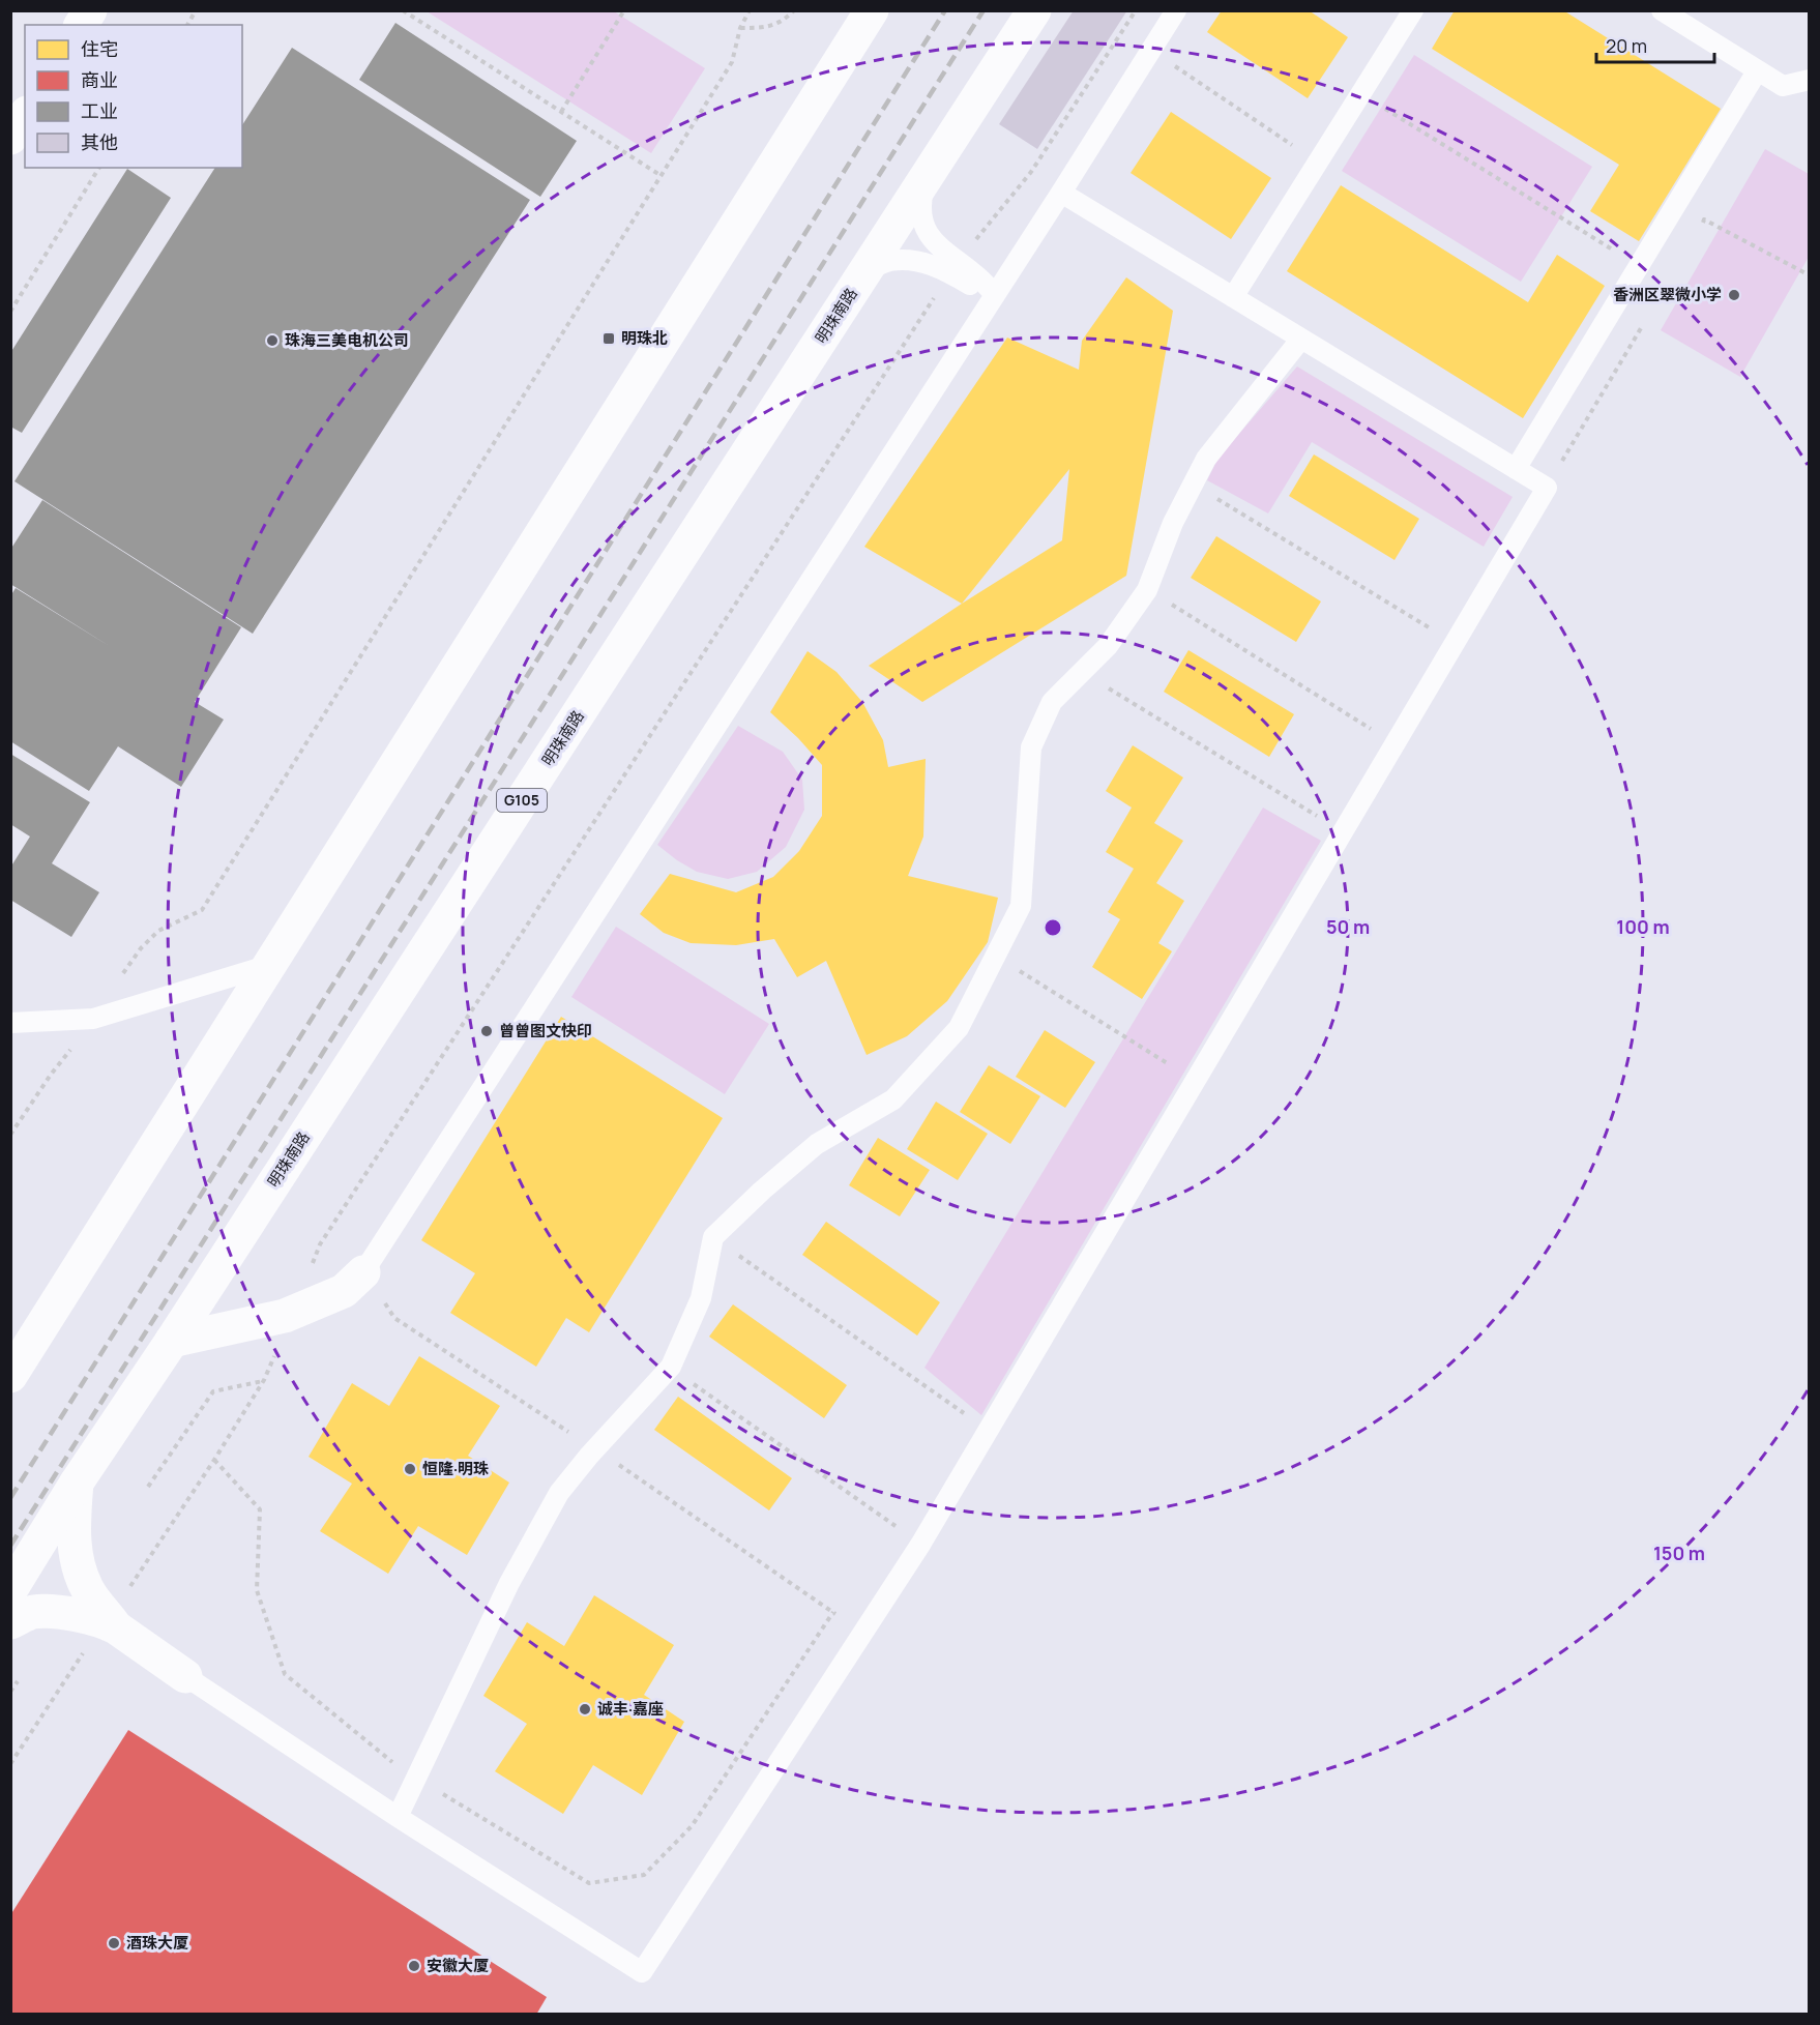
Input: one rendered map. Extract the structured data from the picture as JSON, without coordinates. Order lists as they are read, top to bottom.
{
  "streets": {
    "main road": ["明珠南路", "G105"]
  },
  "places": {
    "other": [
      "香洲区翠微小学",
      "珠海三美电机公司",
      "曾曾图文快印",
      "恒隆·明珠",
      "诚丰·嘉座",
      "酒珠大厦",
      "安徽大厦"
    ],
    "transit": ["明珠北"]
  },
  "legend": [
    "住宅",
    "商业",
    "工业",
    "其他"
  ],
  "scale_bar": "20 m",
  "rings": ["50 m", "100 m", "150 m"]
}
